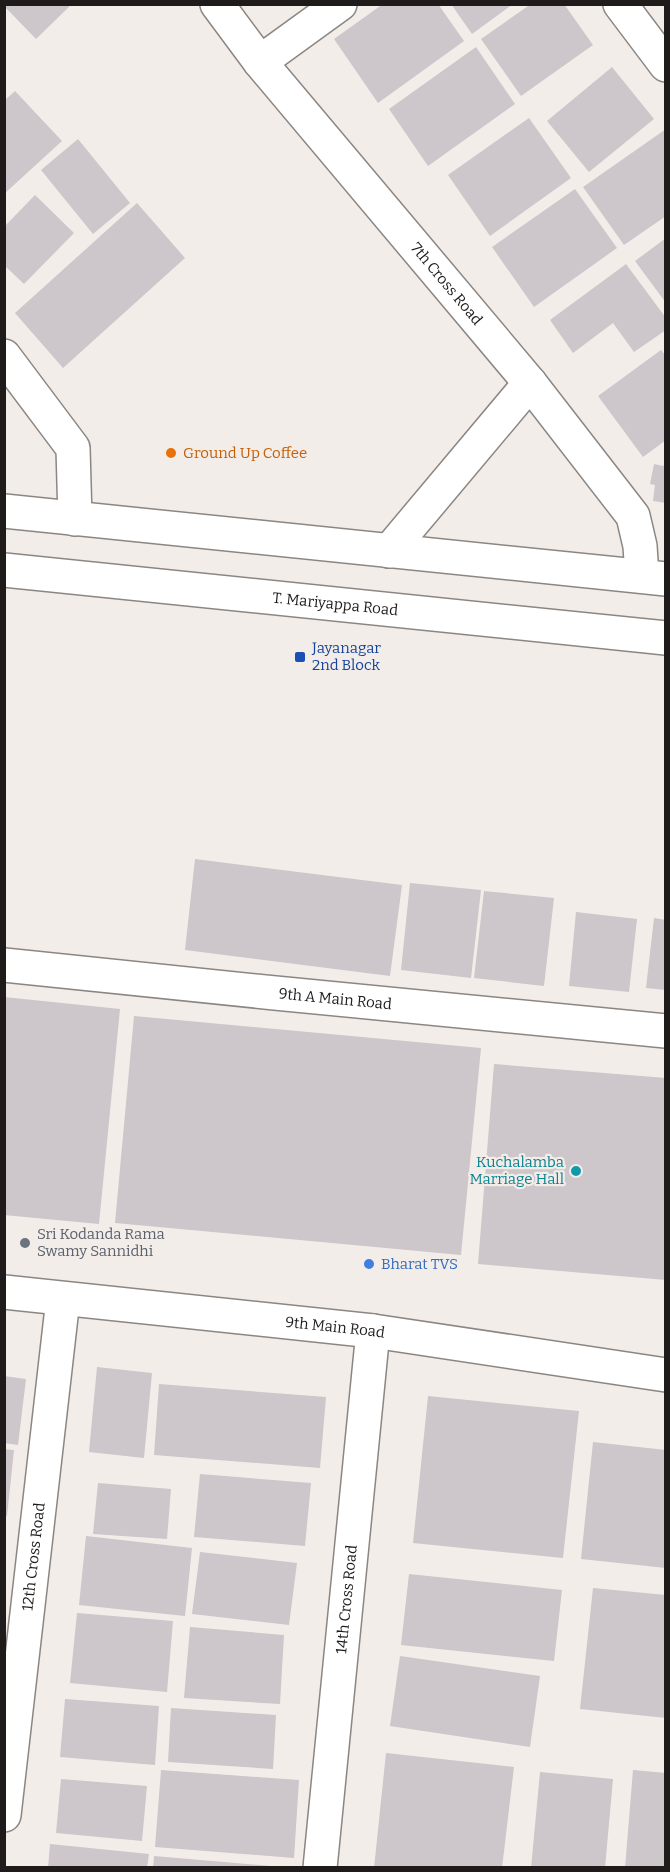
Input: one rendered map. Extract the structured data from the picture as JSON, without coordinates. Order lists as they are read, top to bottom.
{
  "streets": {
    "street": [
      "7th Cross Road",
      "T. Mariyappa Road",
      "9th A Main Road",
      "9th Main Road",
      "12th Cross Road",
      "14th Cross Road"
    ]
  },
  "crossings": [
    ["9th Main Road", "12th Cross Road"],
    ["9th Main Road", "14th Cross Road"]
  ],
  "places": {
    "other": [
      "Ground Up Coffee",
      "Kuchalamba Marriage Hall",
      "Sri Kodanda Rama Swamy Sannidhi",
      "Bharat TVS"
    ],
    "transit": ["Jayanagar 2nd Block"]
  }
}
